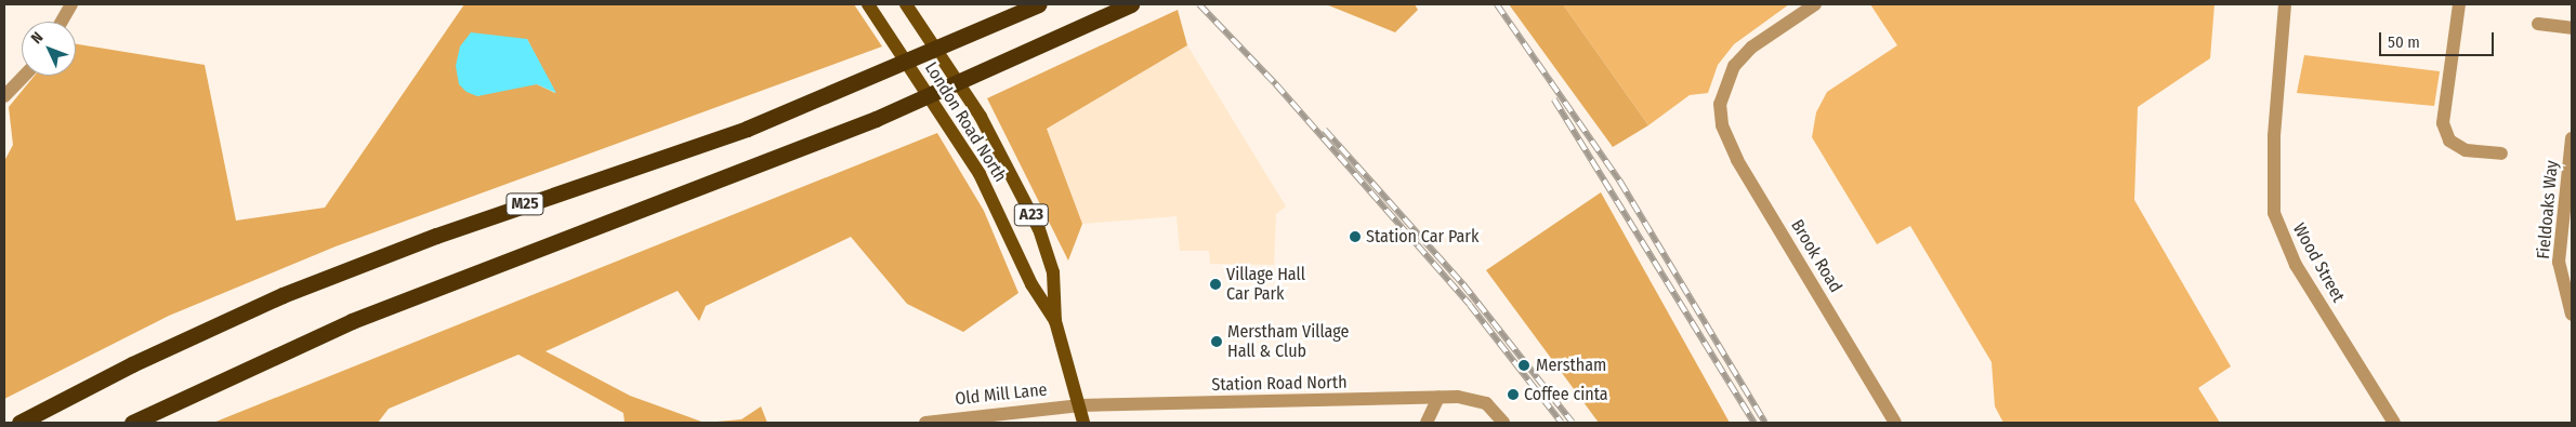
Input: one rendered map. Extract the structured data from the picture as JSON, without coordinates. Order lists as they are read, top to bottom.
{
  "streets": {
    "highway": ["M25"],
    "main road": ["London Road North", "A23"],
    "street": [
      "Fieldoaks Way",
      "Brook Road",
      "Wood Street",
      "Station Road North",
      "Old Mill Lane"
    ]
  },
  "crossings": [
    ["London Road North", "A23"],
    ["London Road North", "Station Road North"],
    ["London Road North", "Old Mill Lane"],
    ["A23", "Station Road North"],
    ["A23", "Old Mill Lane"],
    ["Station Road North", "Old Mill Lane"]
  ],
  "places": [
    "Station Car Park",
    "Village Hall Car Park",
    "Merstham Village Hall & Club",
    "Merstham",
    "Coffee cinta"
  ],
  "scale_bar": "50 m",
  "north": "top left"
}
